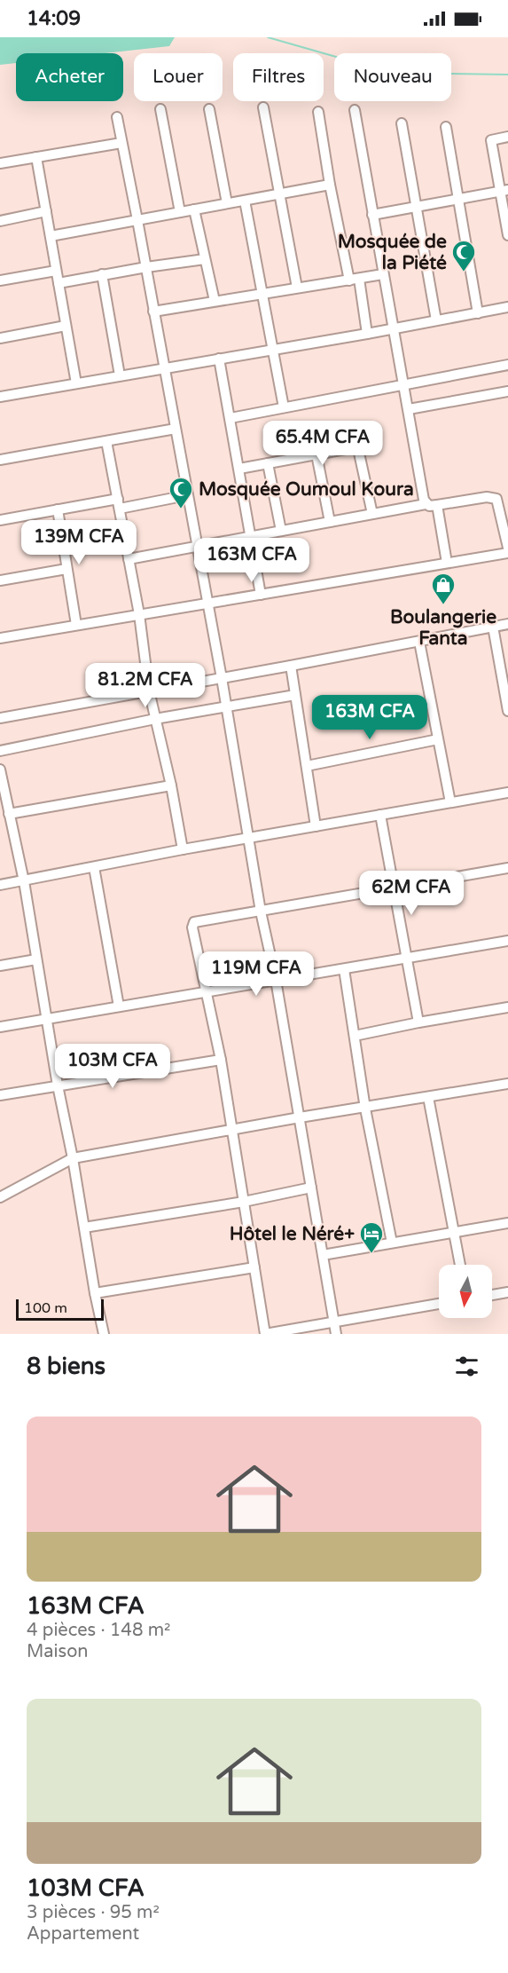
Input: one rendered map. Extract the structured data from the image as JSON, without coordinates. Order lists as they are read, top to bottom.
{
  "places": {
    "mosque": ["Mosquée de la Piété", "Mosquée Oumoul Koura"],
    "shop": ["Boulangerie Fanta"],
    "hotel": ["Hôtel le Néré+"]
  },
  "scale_bar": "100 m",
  "north": "bottom",
  "page": {
    "status": "14:09",
    "chip": [
      "Acheter",
      "Louer",
      "Filtres",
      "Nouveau"
    ],
    "price": [
      "65.4M CFA",
      "139M CFA",
      "163M CFA",
      "81.2M CFA",
      "163M CFA",
      "62M CFA",
      "119M CFA",
      "103M CFA"
    ],
    "scale": "100 m",
    "heading": "8 biens",
    "list": [
      {
        "name": "163M CFA",
        "note": "4 pièces · 148 m² · Maison"
      },
      {
        "name": "103M CFA",
        "note": "3 pièces · 95 m² · Appartement"
      }
    ]
  }
}
